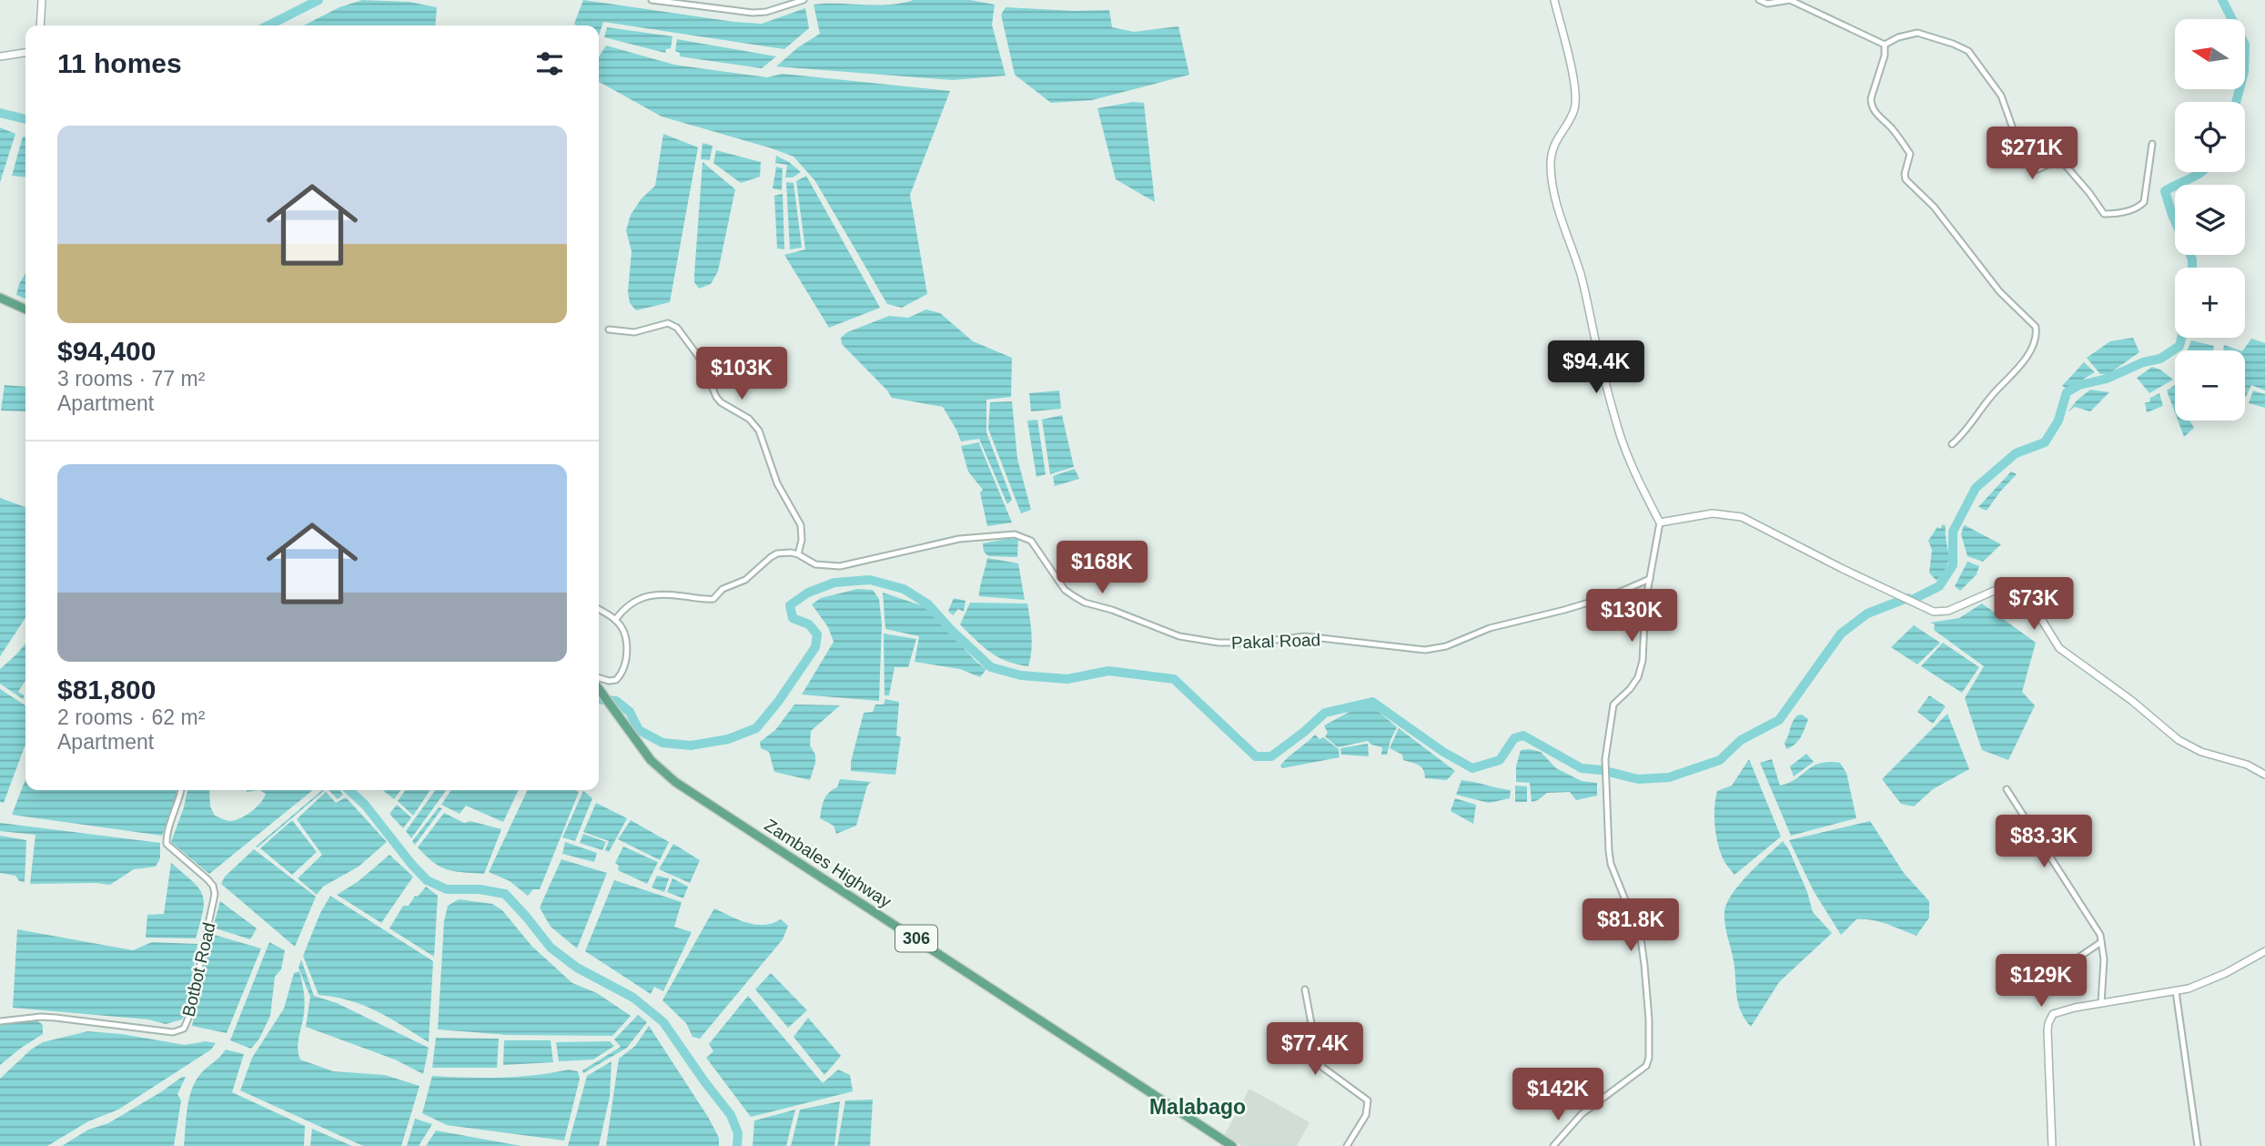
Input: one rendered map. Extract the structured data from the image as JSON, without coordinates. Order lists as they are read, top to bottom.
{
  "streets": {
    "main road": ["Zambales Highway", "306"],
    "street": ["Pakal Road", "Botbot Road"]
  },
  "districts": ["Malabago"],
  "north": "left",
  "page": {
    "map_buttons": ["+", "−"],
    "heading": "11 homes",
    "list": [
      {
        "name": "$94,400",
        "note": "3 rooms · 77 m² · Apartment"
      },
      {
        "name": "$81,800",
        "note": "2 rooms · 62 m² · Apartment"
      }
    ],
    "price": [
      "$271K",
      "$94.4K",
      "$103K",
      "$168K",
      "$73K",
      "$130K",
      "$83.3K",
      "$81.8K",
      "$129K",
      "$77.4K",
      "$142K"
    ]
  }
}
